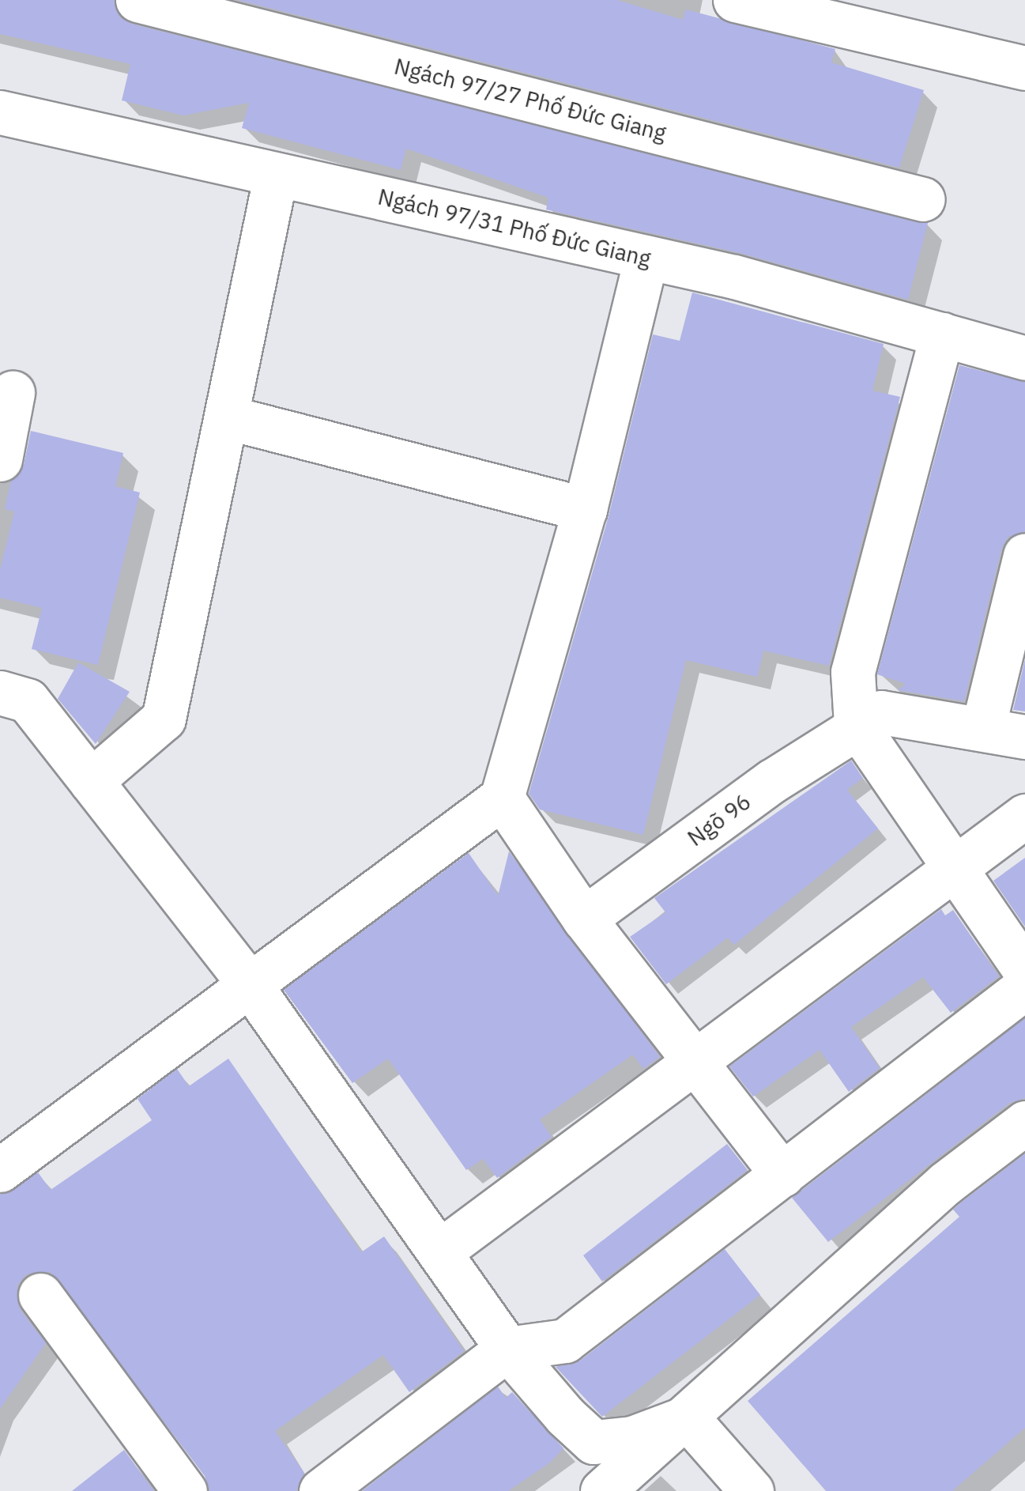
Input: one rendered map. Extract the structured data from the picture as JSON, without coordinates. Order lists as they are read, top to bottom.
{
  "streets": {
    "street": ["Ngách 97/27 Phố Đức Giang", "Ngách 97/31 Phố Đức Giang", "Ngõ 96"]
  }
}
